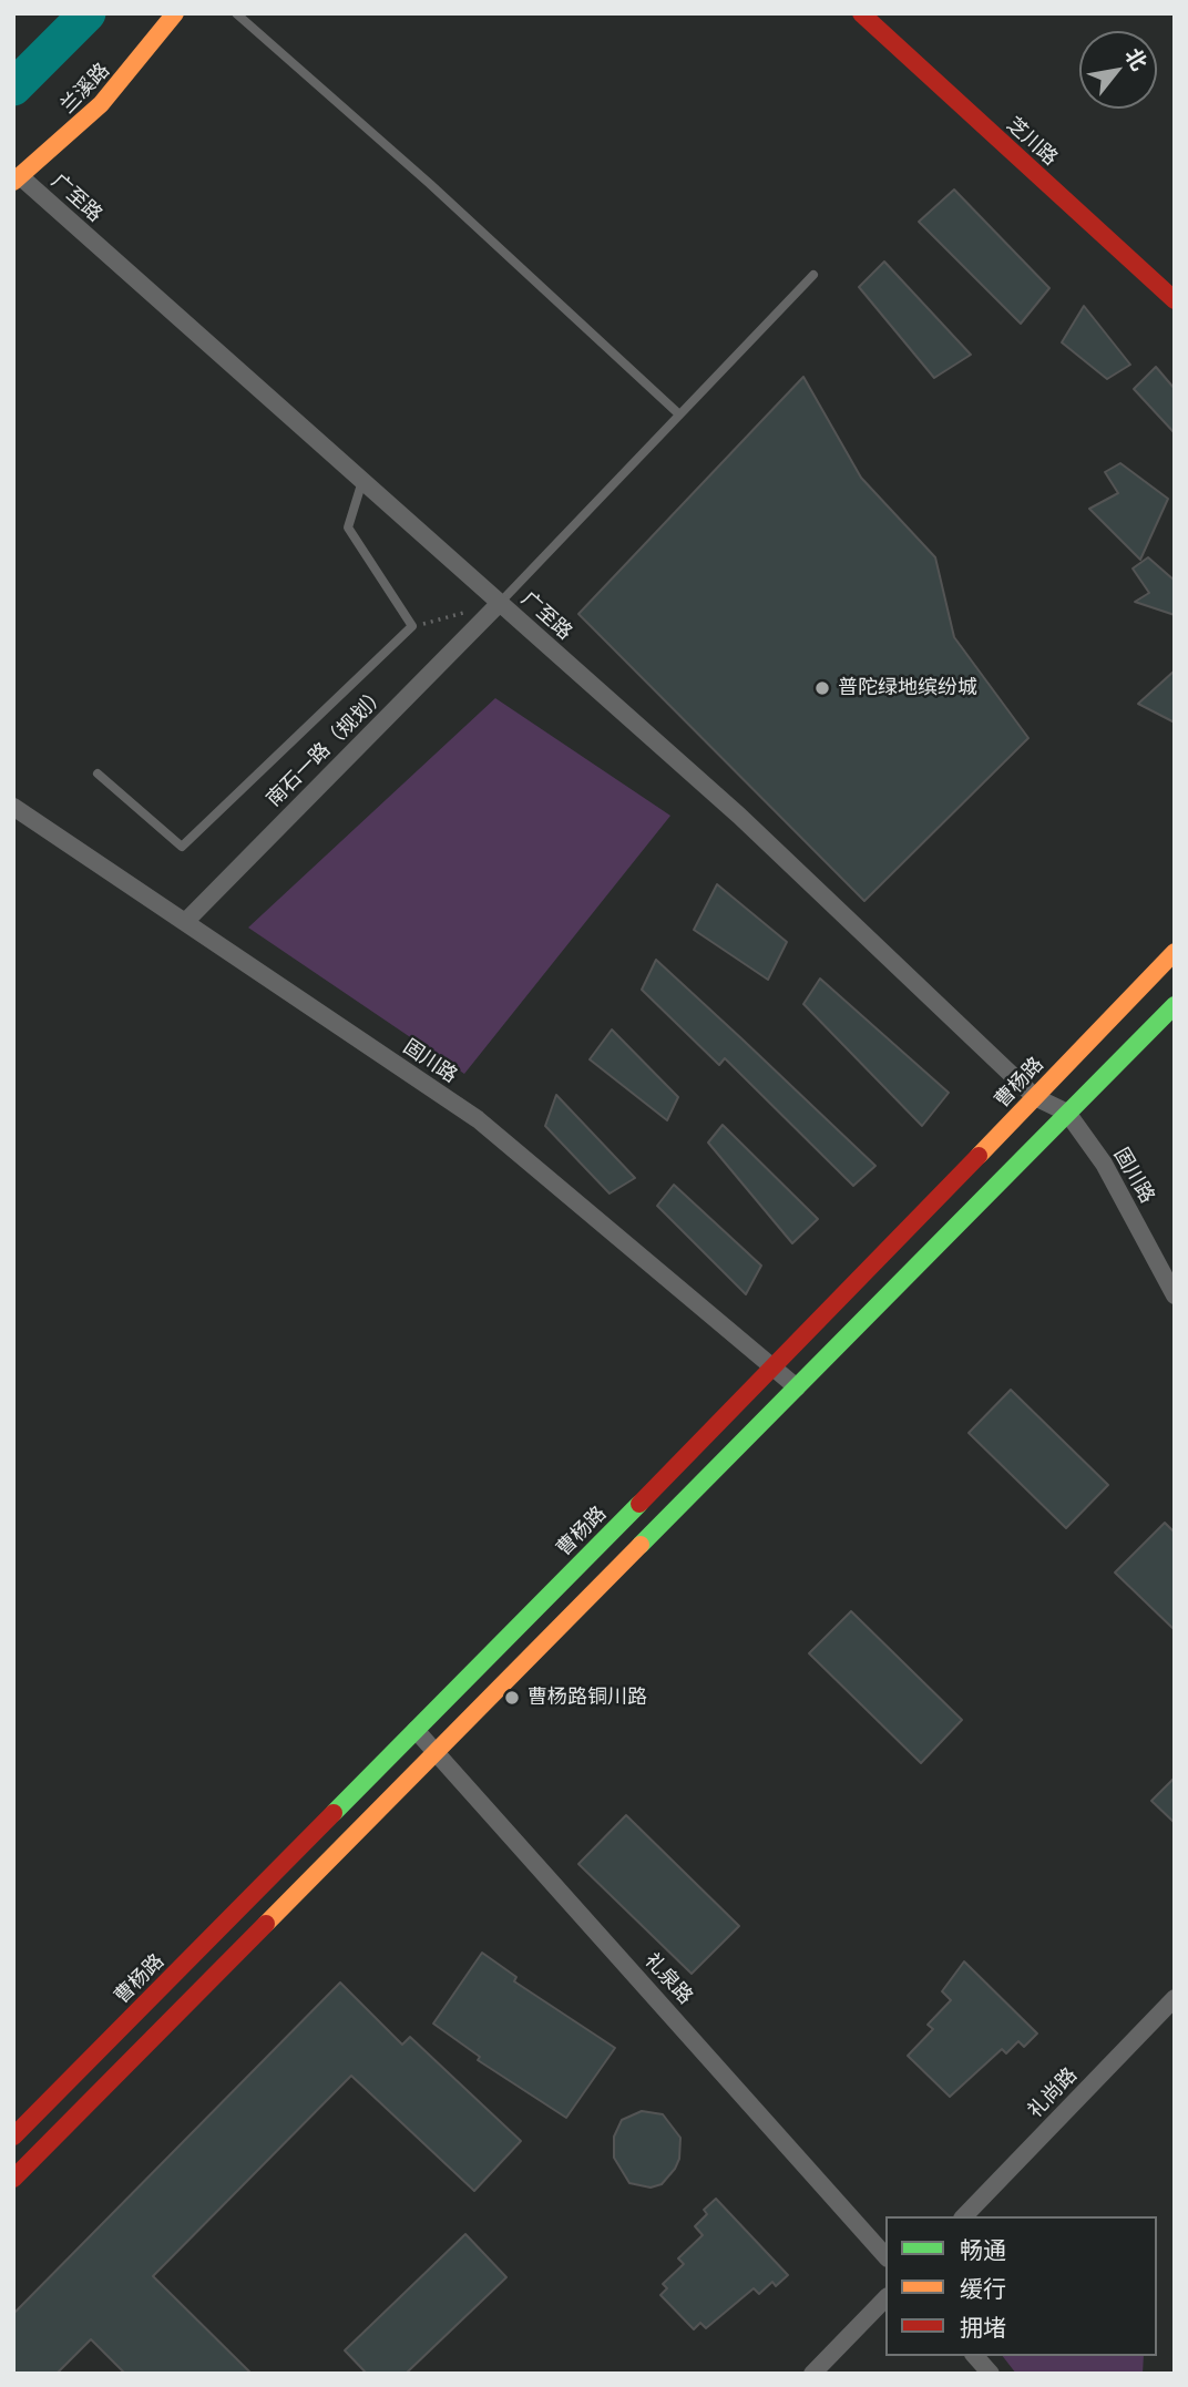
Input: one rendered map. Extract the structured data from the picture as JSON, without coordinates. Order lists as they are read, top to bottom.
{
  "streets": {
    "main road": ["兰溪路", "芝川路", "曹杨路"],
    "street": [
      "广至路",
      "南石一路（规划）",
      "固川路",
      "礼泉路",
      "礼尚路"
    ]
  },
  "crossings": [
    ["兰溪路", "广至路"],
    ["广至路", "南石一路（规划）"],
    ["广至路", "固川路"],
    ["广至路", "曹杨路"],
    ["南石一路（规划）", "固川路"],
    ["固川路", "曹杨路"],
    ["曹杨路", "礼泉路"]
  ],
  "places": ["普陀绿地缤纷城", "曹杨路铜川路"],
  "legend": ["畅通", "缓行", "拥堵"],
  "north": "top right"
}
